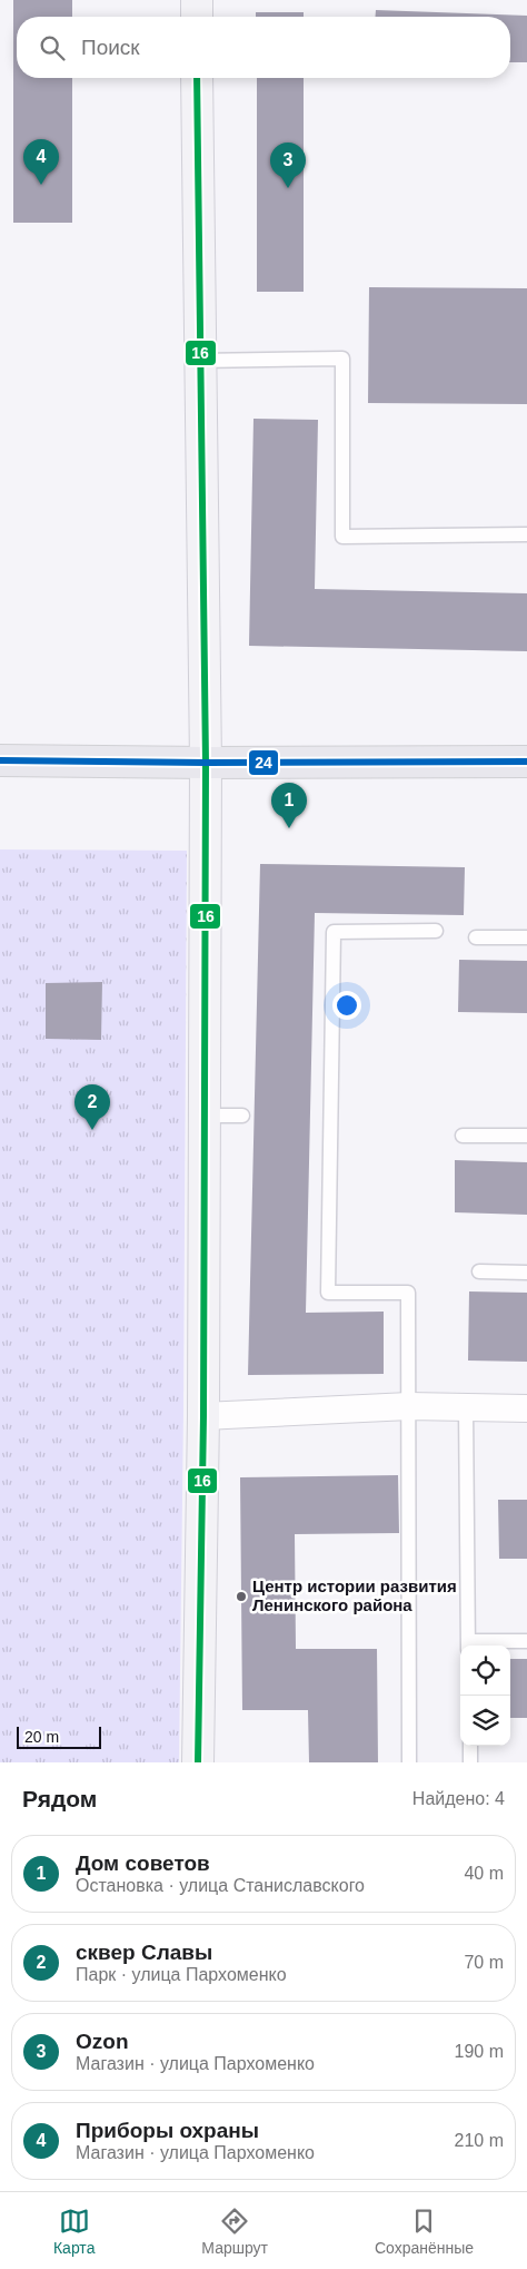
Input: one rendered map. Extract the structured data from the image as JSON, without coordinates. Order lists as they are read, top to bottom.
{
  "places": ["Центр истории развития Ленинского района"],
  "lines": ["transit line 16", "transit line 24"],
  "scale_bar": "20 m",
  "page": {
    "search": "Поиск",
    "pins": [
      "4",
      "3",
      "1",
      "2"
    ],
    "scale": "20 m",
    "heading": ["Рядом", "Найдено: 4"],
    "list": [
      {
        "mark": "1",
        "name": "Дом советов",
        "note": "Остановка · улица Станиславского",
        "value": "40 m"
      },
      {
        "mark": "2",
        "name": "сквер Славы",
        "note": "Парк · улица Пархоменко",
        "value": "70 m"
      },
      {
        "mark": "3",
        "name": "Ozon",
        "note": "Магазин · улица Пархоменко",
        "value": "190 m"
      },
      {
        "mark": "4",
        "name": "Приборы охраны",
        "note": "Магазин · улица Пархоменко",
        "value": "210 m"
      }
    ],
    "nav": ["Карта", "Маршрут", "Сохранённые"]
  }
}
